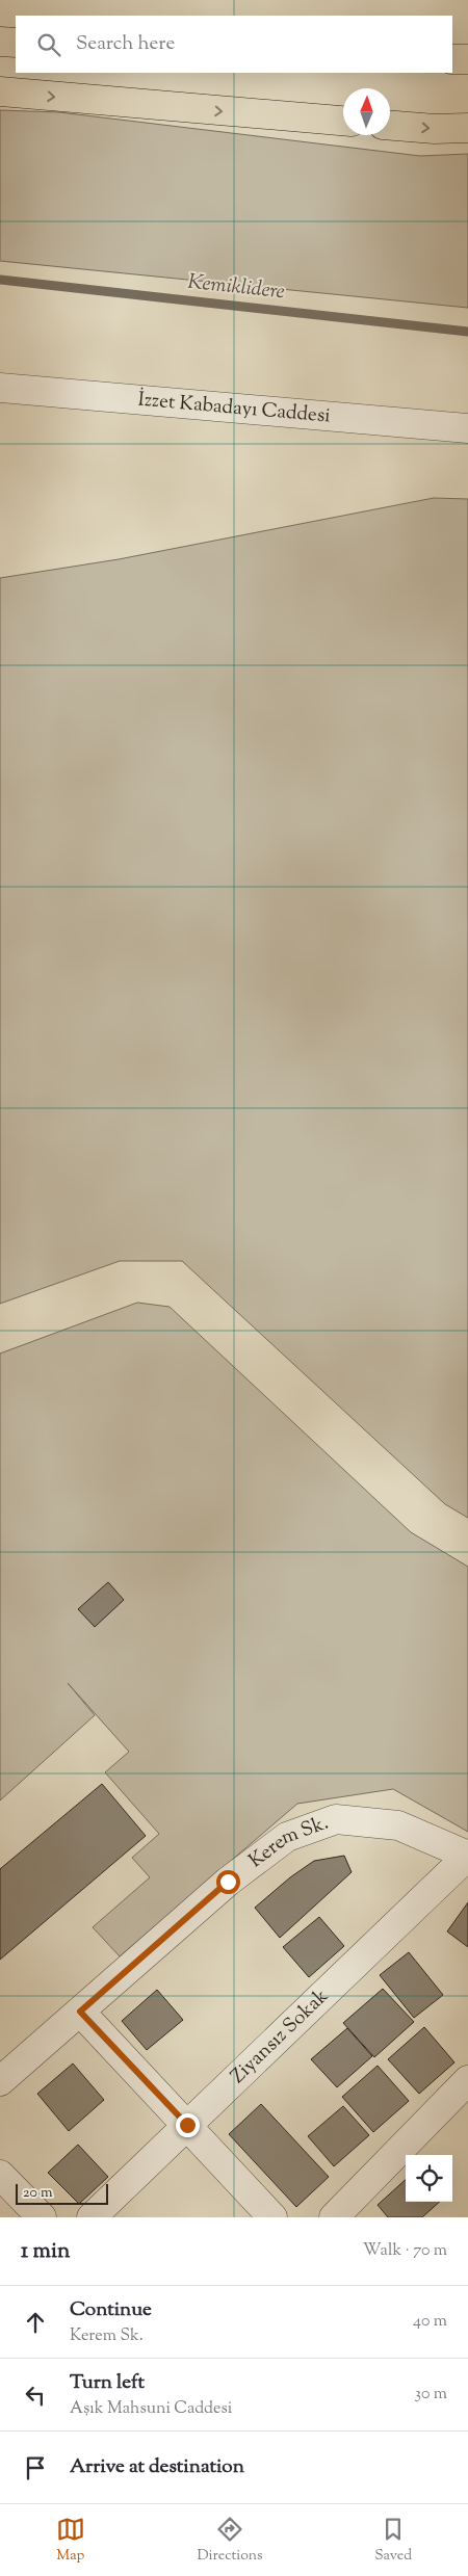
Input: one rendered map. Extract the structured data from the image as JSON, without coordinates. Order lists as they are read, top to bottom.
{
  "streets": {
    "street": ["İzzet Kabadayı Caddesi", "Kerem Sk.", "Ziyansız Sokak"]
  },
  "crossings": [
    ["Kerem Sk.", "Ziyansız Sokak"]
  ],
  "water": ["Kemiklidere"],
  "scale_bar": "20 m",
  "north": "top",
  "page": {
    "search": "Search here",
    "scale": "20 m",
    "heading": ["1 min", "Walk · 70 m"],
    "list": [
      ["Continue", "Kerem Sk.", "40 m"],
      ["Turn left", "Aşık Mahsuni Caddesi", "30 m"],
      "Arrive at destination"
    ],
    "nav": ["Map", "Directions", "Saved"]
  }
}
